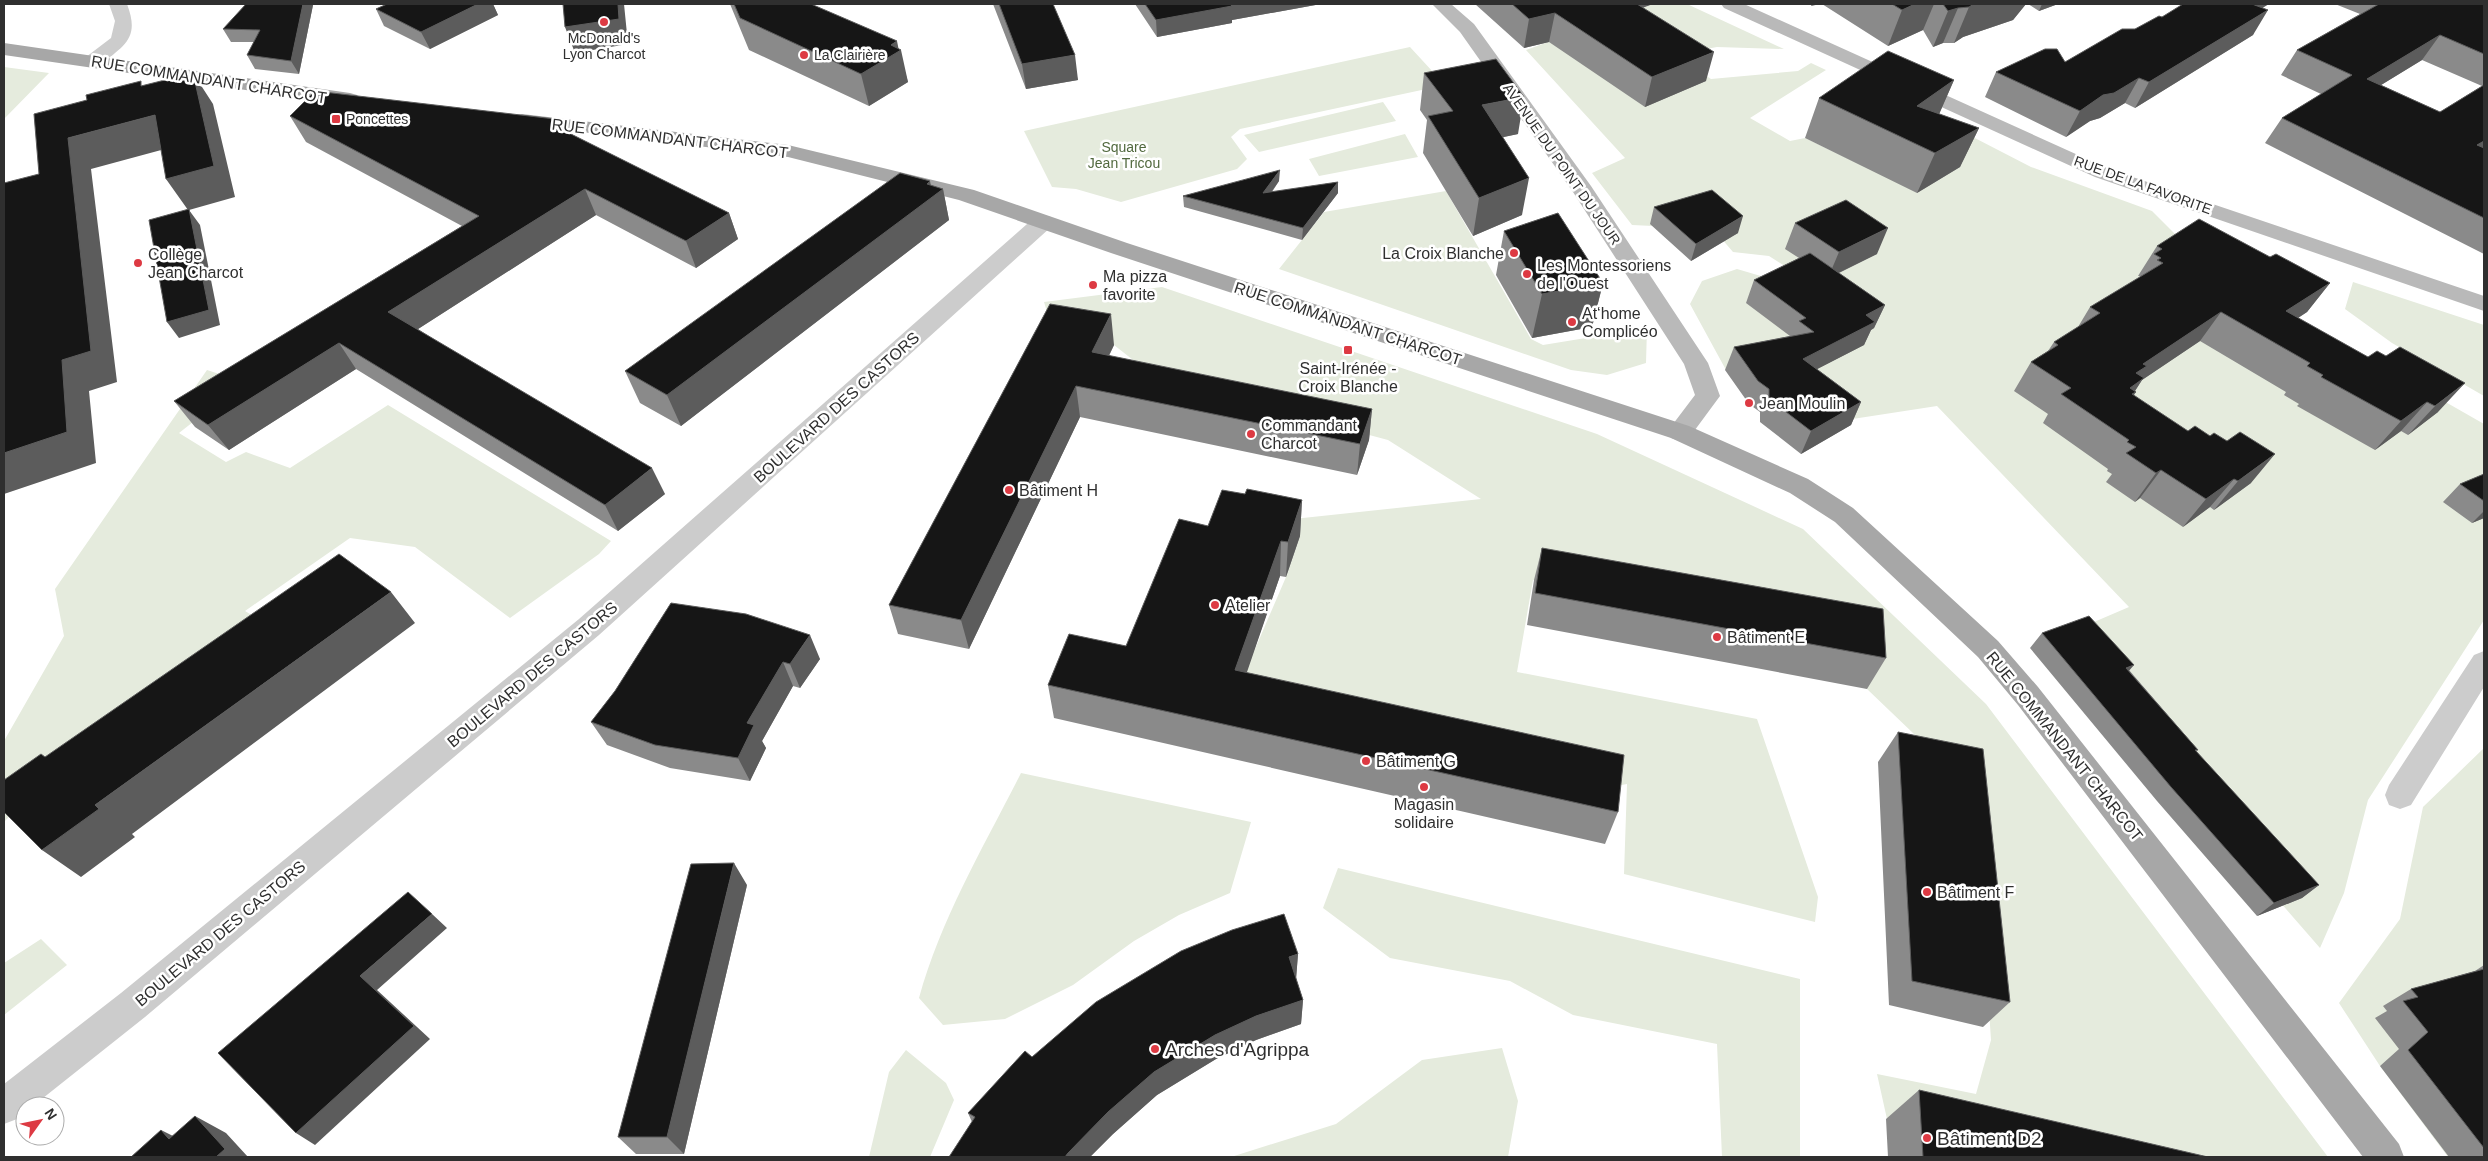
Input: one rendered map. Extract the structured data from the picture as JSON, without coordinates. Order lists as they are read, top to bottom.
{
  "streets": {
    "main road": ["RUE COMMANDANT CHARCOT"],
    "street": ["AVENUE DU POINT DU JOUR", "RUE DE LA FAVORITE", "BOULEVARD DES CASTORS"]
  },
  "crossings": [
    ["RUE COMMANDANT CHARCOT", "AVENUE DU POINT DU JOUR"],
    ["RUE COMMANDANT CHARCOT", "BOULEVARD DES CASTORS"]
  ],
  "parks": ["Square Jean Tricou"],
  "places": {
    "other": [
      "McDonald's Lyon Charcot",
      "La Clairière",
      "La Croix Blanche",
      "Collège Jean Charcot",
      "Les Montessoriens de l'Ouest",
      "Ma pizza favorite",
      "At‘home Complicéo",
      "Jean Moulin",
      "Commandant Charcot",
      "Bâtiment H",
      "Atelier",
      "Bâtiment E",
      "Bâtiment G",
      "Magasin solidaire",
      "Bâtiment F",
      "Arches d'Agrippa",
      "Bâtiment D2"
    ],
    "transit": ["Poncettes", "Saint-Irénée - Croix Blanche"]
  },
  "north": "top right"
}
